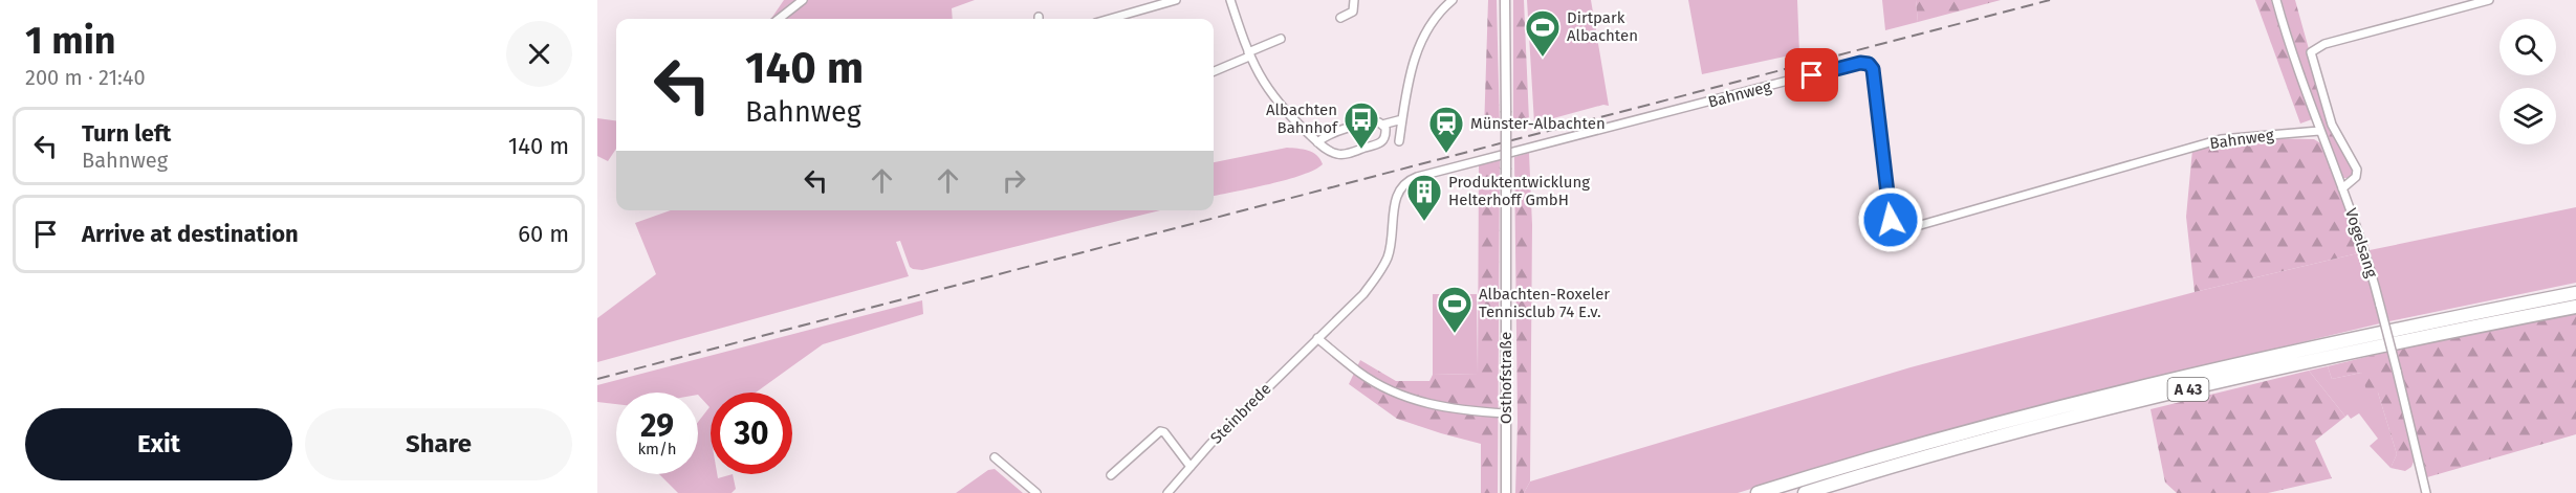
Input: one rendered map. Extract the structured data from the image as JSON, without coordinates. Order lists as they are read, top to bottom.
{
  "streets": {
    "highway": ["A 43"],
    "street": [
      "Bahnweg",
      "Vogelsang",
      "Osthofstraße",
      "Steinbrede"
    ]
  },
  "crossings": [
    ["Bahnweg", "Vogelsang"],
    ["Bahnweg", "Steinbrede"]
  ],
  "places": {
    "sports": ["Dirtpark Albachten", "Albachten-Roxeler Tennisclub 74 E.v."],
    "bus stop": ["Albachten Bahnhof"],
    "station": ["Münster-Albachten"],
    "building": ["Produktentwicklung Helterhoff GmbH"]
  },
  "page": {
    "heading": ["1 min", "200 m · 21:40"],
    "turn": ["140 m", "Bahnweg"],
    "list": [
      {
        "name": "Turn left",
        "note": "Bahnweg",
        "value": "140 m"
      },
      {
        "name": "Arrive at destination",
        "value": "60 m"
      }
    ],
    "speed": "29 km/h",
    "limit": "30",
    "buttons": ["Exit", "Share"]
  }
}
